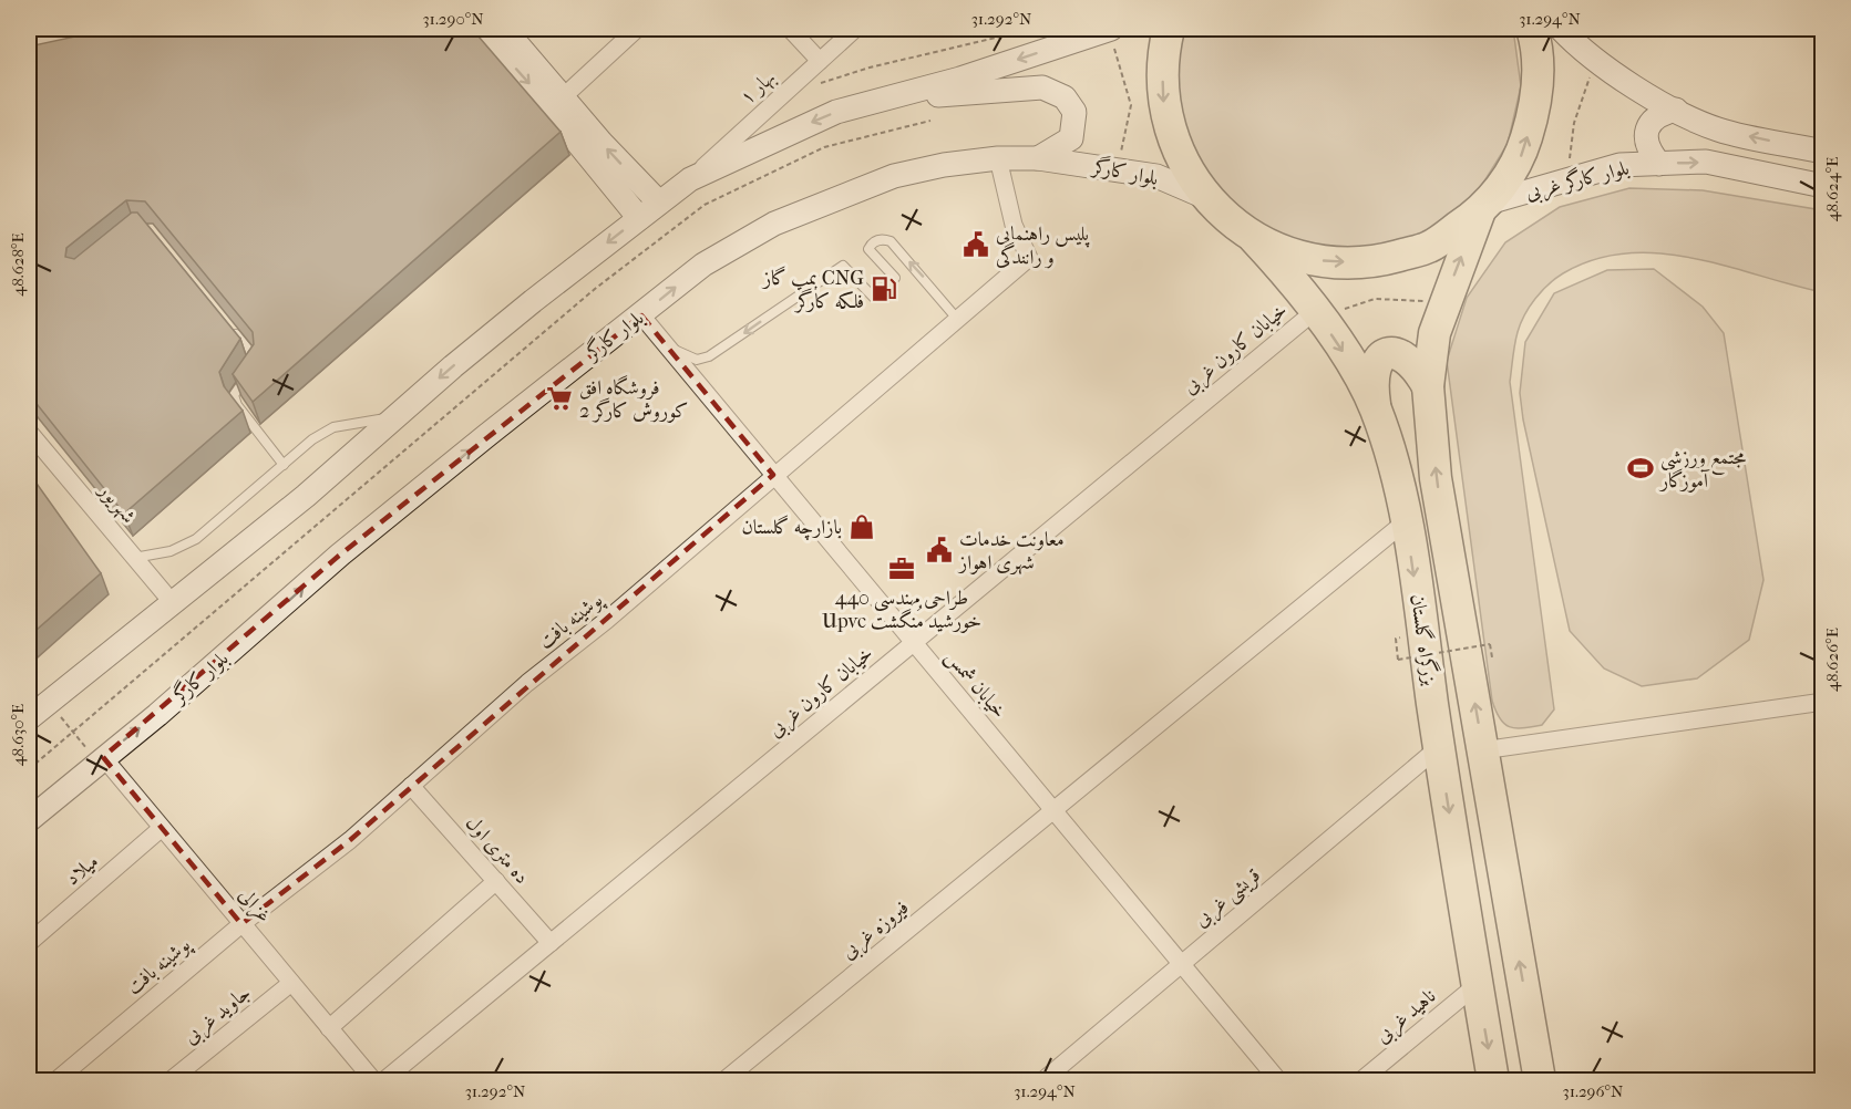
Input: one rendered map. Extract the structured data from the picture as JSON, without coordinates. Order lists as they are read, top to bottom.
{
  "streets": {
    "highway": ["بزرگراه گلستان"],
    "main road": ["بلوار کارگر", "بلوار کارگر غربی"],
    "street": [
      "بهار ۱",
      "خیابان کارون غربی",
      "شهریور",
      "پوشینه بافت",
      "خیابان شمس",
      "ده متری اول",
      "میلاد",
      "قریشی غربی",
      "غزالی",
      "فیروزه غربی",
      "جاوید غربی",
      "ناهید غربی"
    ]
  },
  "crossings": [
    ["بلوار کارگر", "پوشینه بافت"],
    ["بلوار کارگر", "خیابان شمس"],
    ["بلوار کارگر", "غزالی"],
    ["بلوار کارگر غربی", "بزرگراه گلستان"],
    ["خیابان کارون غربی", "بزرگراه گلستان"],
    ["خیابان کارون غربی", "خیابان شمس"],
    ["خیابان کارون غربی", "ده متری اول"],
    ["پوشینه بافت", "خیابان شمس"],
    ["پوشینه بافت", "ده متری اول"],
    ["پوشینه بافت", "غزالی"],
    ["بزرگراه گلستان", "قریشی غربی"],
    ["بزرگراه گلستان", "فیروزه غربی"],
    ["بزرگراه گلستان", "ناهید غربی"],
    ["خیابان شمس", "قریشی غربی"],
    ["خیابان شمس", "فیروزه غربی"],
    ["میلاد", "غزالی"],
    ["غزالی", "جاوید غربی"]
  ],
  "places": {
    "public building": ["پلیس راهنمایی و رانندگی", "معاونت خدمات شهری اهواز"],
    "fuel station": ["پمپ گاز CNG فلکه کارگر"],
    "supermarket": ["فروشگاه افق کوروش کارگر 2"],
    "sports": ["مجتمع ورزشی آموزگار"],
    "shop": ["بازارچه گلستان"],
    "office": ["طراحی مهندسی 440 Upvc خورشید مُنگشت"]
  },
  "coordinates": [
    "31.290°N",
    "31.292°N",
    "31.294°N",
    "48.624°E",
    "48.628°E",
    "48.626°E",
    "48.630°E",
    "31.296°N"
  ]
}
